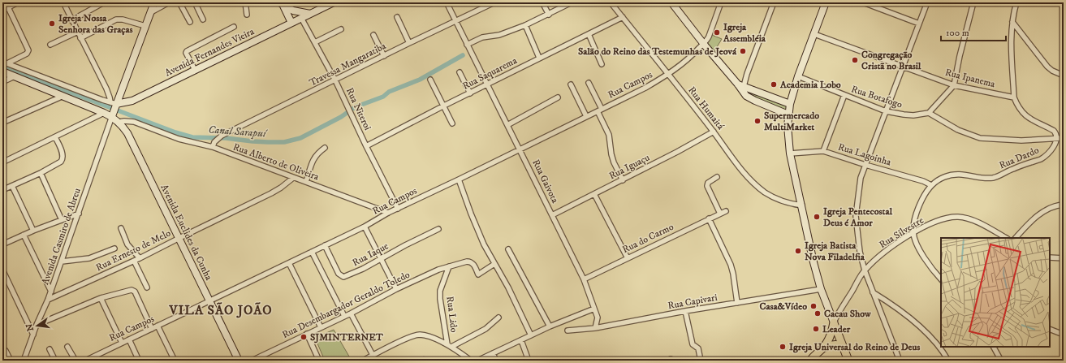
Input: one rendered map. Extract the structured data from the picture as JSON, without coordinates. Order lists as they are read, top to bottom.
{
  "streets": {
    "main road": ["Avenida Fernandes Vieira", "Avenida Euclides da Cunha"],
    "street": [
      "Travessa Mangaratiba",
      "Rua Saquarema",
      "Rua Ipanema",
      "Rua Campos",
      "Rua Botafogo",
      "Rua Humaitá",
      "Rua Niteroi",
      "Rua Lagoinha",
      "Rua Dardo",
      "Rua Alberto de Oliveira",
      "Rua Iguaçu",
      "Rua Gaivota",
      "Rua Silvestre",
      "Avenida Casmiro de Abreu",
      "Rua do Carmo",
      "Rua Ernesto de Melo",
      "Rua Iaque",
      "Rua Capivari",
      "Rua Desembargador Geraldo Toledo",
      "Rua Lido"
    ]
  },
  "crossings": [
    ["Avenida Fernandes Vieira", "Rua Niteroi"],
    ["Avenida Fernandes Vieira", "Avenida Euclides da Cunha"],
    ["Avenida Fernandes Vieira", "Avenida Casmiro de Abreu"],
    ["Travessa Mangaratiba", "Rua Niteroi"],
    ["Travessa Mangaratiba", "Rua Alberto de Oliveira"],
    ["Travessa Mangaratiba", "Rua Gaivota"],
    ["Rua Saquarema", "Rua Humaitá"],
    ["Rua Saquarema", "Rua Niteroi"],
    ["Rua Saquarema", "Rua Gaivota"],
    ["Rua Campos", "Rua Humaitá"],
    ["Rua Campos", "Rua Niteroi"],
    ["Rua Campos", "Rua Alberto de Oliveira"],
    ["Rua Campos", "Rua Gaivota"],
    ["Rua Campos", "Avenida Euclides da Cunha"],
    ["Rua Campos", "Rua Iaque"],
    ["Rua Humaitá", "Rua Iguaçu"],
    ["Rua Lagoinha", "Rua Dardo"],
    ["Rua Dardo", "Rua Silvestre"],
    ["Rua Alberto de Oliveira", "Avenida Euclides da Cunha"],
    ["Rua Alberto de Oliveira", "Rua Ernesto de Melo"],
    ["Rua Iguaçu", "Rua Gaivota"],
    ["Rua Gaivota", "Rua do Carmo"],
    ["Rua Gaivota", "Rua Capivari"],
    ["Avenida Euclides da Cunha", "Avenida Casmiro de Abreu"],
    ["Avenida Euclides da Cunha", "Rua Ernesto de Melo"],
    ["Avenida Casmiro de Abreu", "Rua Ernesto de Melo"],
    ["Rua Desembargador Geraldo Toledo", "Rua Lido"]
  ],
  "districts": ["VILA SÃO JOÃO"],
  "water": ["Canal Sarapuí"],
  "places": [
    "Igreja Nossa Senhora das Graças",
    "Igreja Assembléia",
    "Salão do Reino das Testemunhas de Jeová",
    "Congregação Cristã no Brasil",
    "Academia Lobo",
    "Supermercado MultiMarket",
    "Igreja Pentecostal Deus é Amor",
    "Igreja Batista Nova Filadelfia",
    "Casa&Vídeo",
    "Cacau Show",
    "Leader",
    "SJMINTERNET",
    "Igreja Universal do Reino de Deus"
  ],
  "scale_bar": "100 m",
  "north": "left"
}
